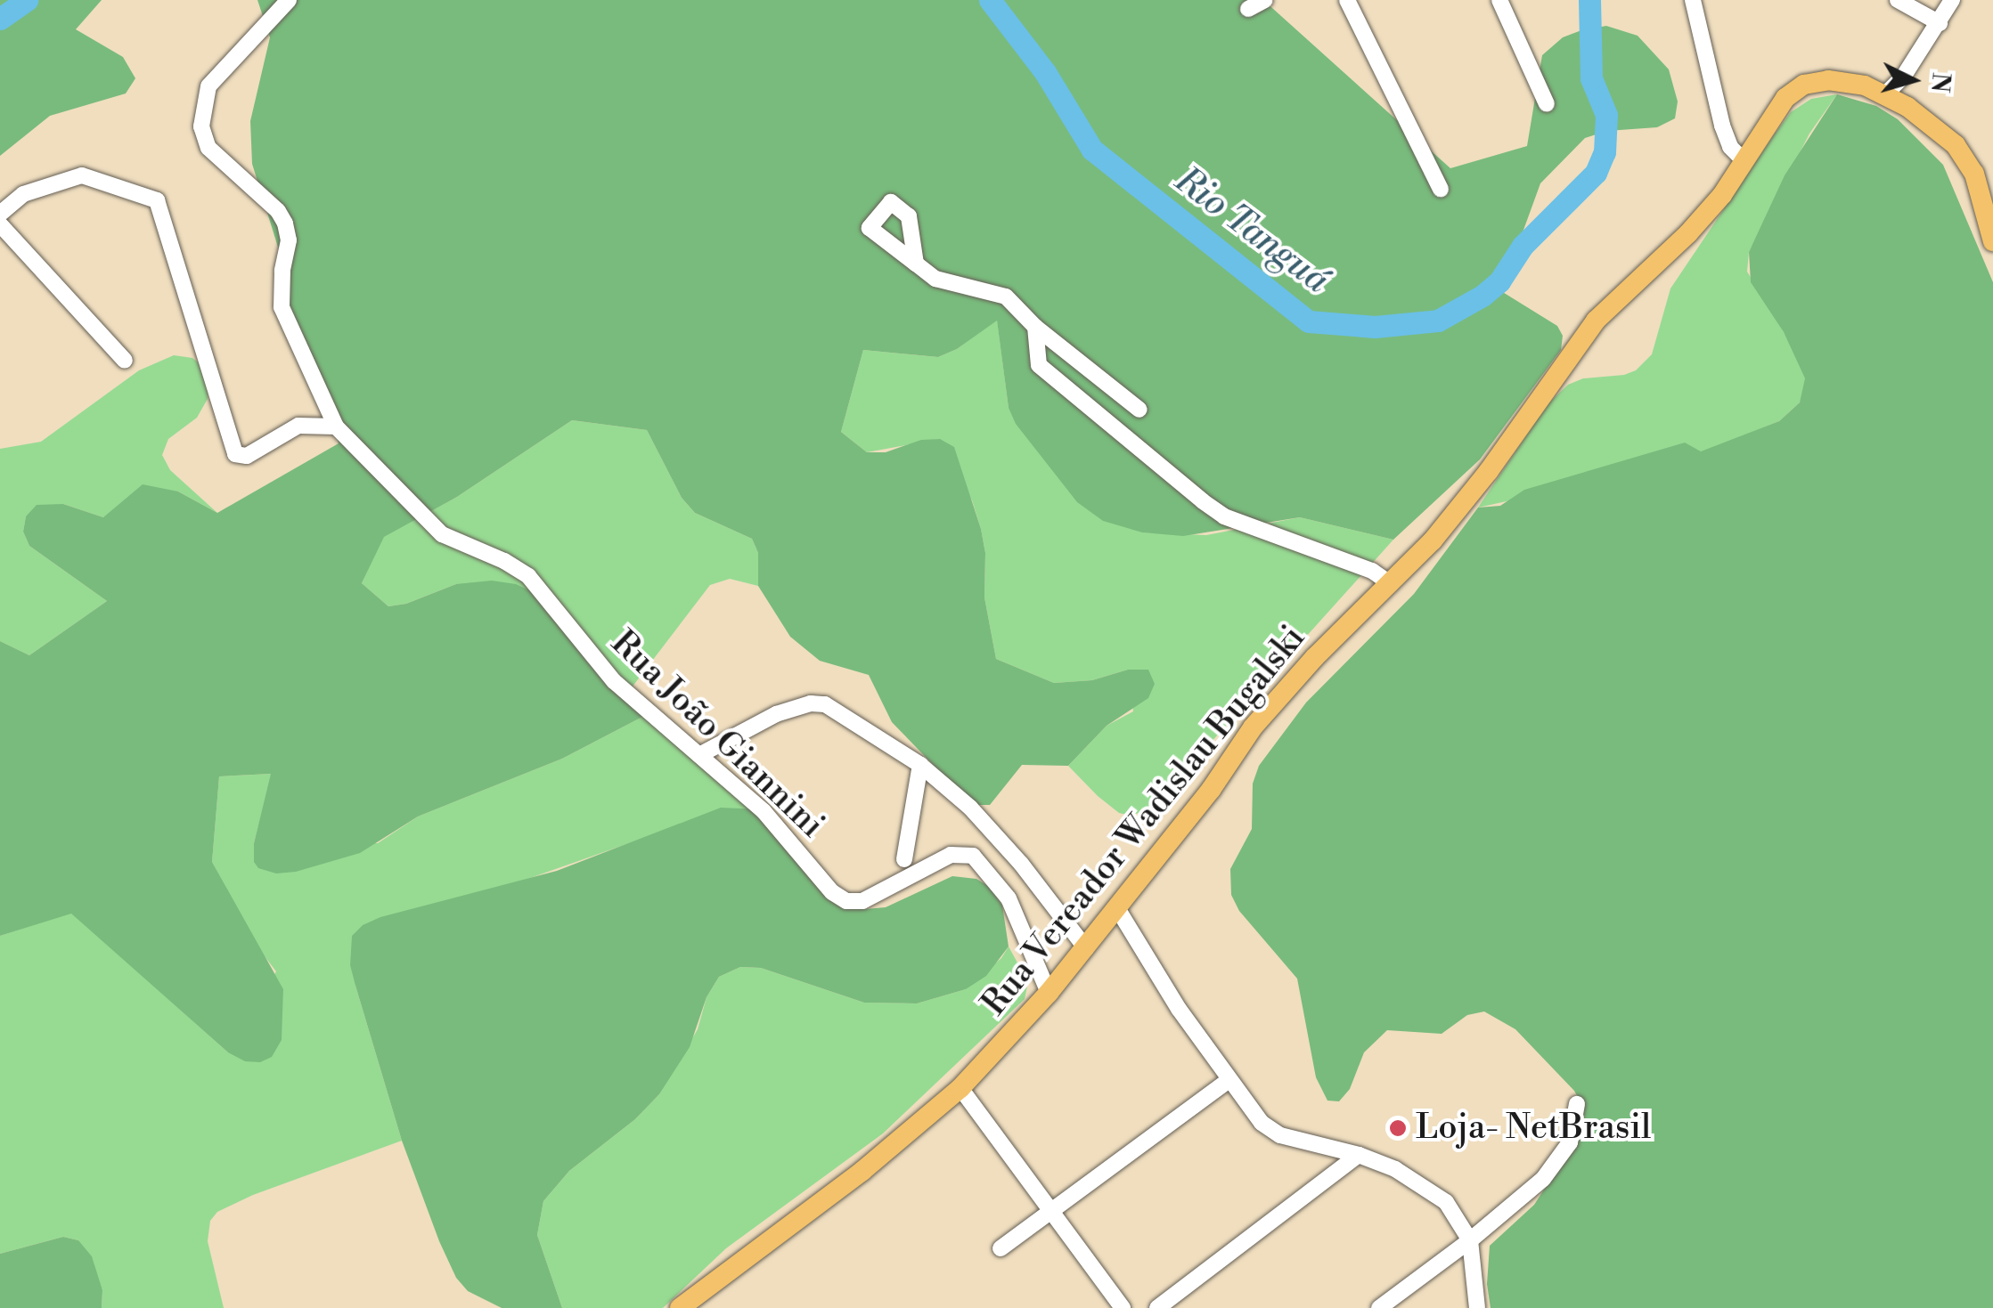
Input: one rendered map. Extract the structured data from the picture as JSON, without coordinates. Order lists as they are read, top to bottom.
{
  "streets": {
    "main road": ["Rua Vereador Wadislau Bugalski"],
    "street": ["Rua João Giannini"]
  },
  "crossings": [
    ["Rua João Giannini", "Rua Vereador Wadislau Bugalski"]
  ],
  "water": ["Rio Tanguá"],
  "places": ["Loja- NetBrasil"],
  "north": "right"
}
